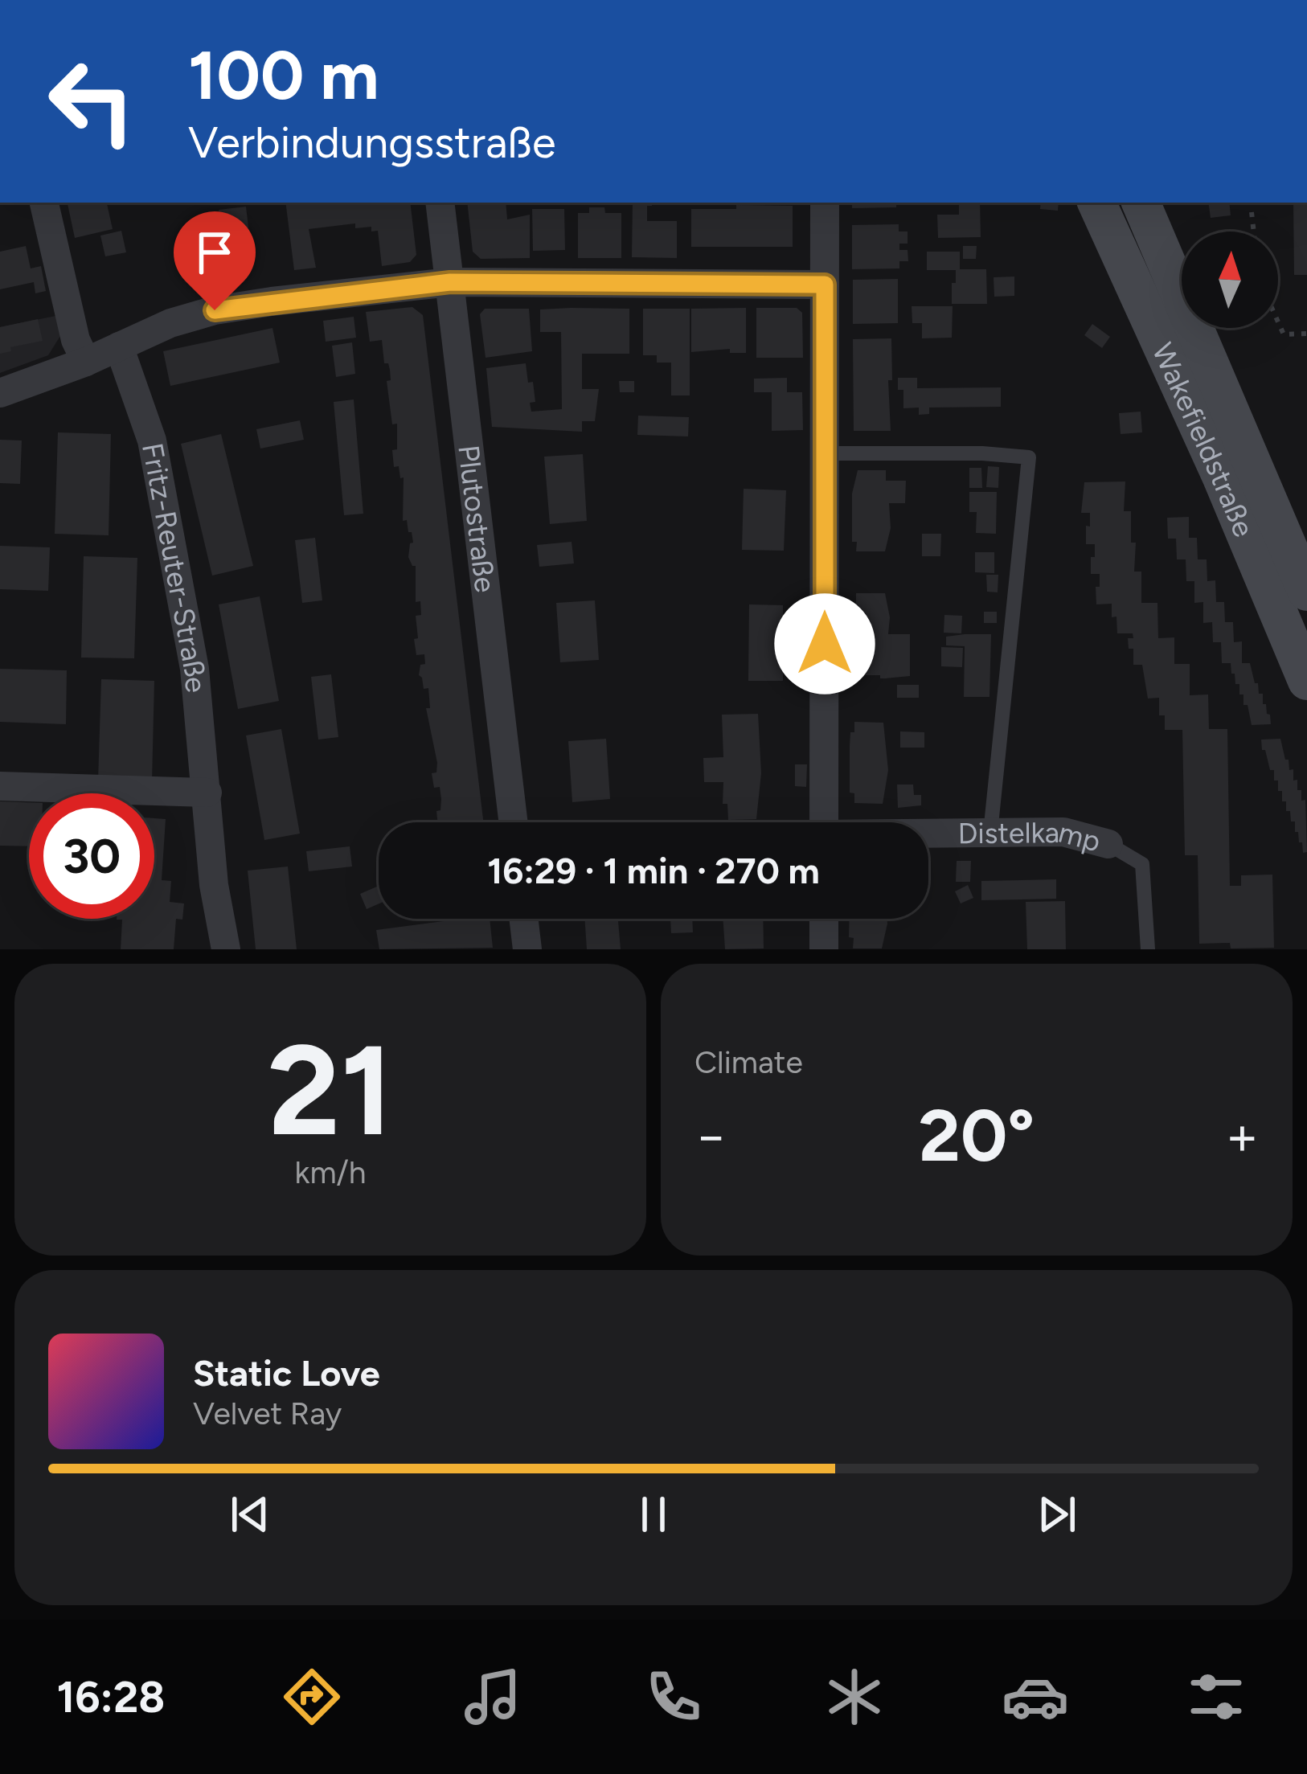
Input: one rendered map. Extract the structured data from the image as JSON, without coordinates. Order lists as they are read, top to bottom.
{
  "streets": {
    "main road": ["Wakefieldstraße"],
    "street": ["Plutostraße", "Fritz-Reuter-Straße", "Distelkamp"]
  },
  "north": "top",
  "page": {
    "turn": ["100 m", "Verbindungsstraße"],
    "limit": "30",
    "trip": "16:29 · 1 min · 270 m",
    "tile": [
      ["21", "km/h"],
      "Climate"
    ],
    "heat": ["−", "20°", "+"],
    "song": ["Static Love", "Velvet Ray"],
    "tabs": "16:28"
  }
}
